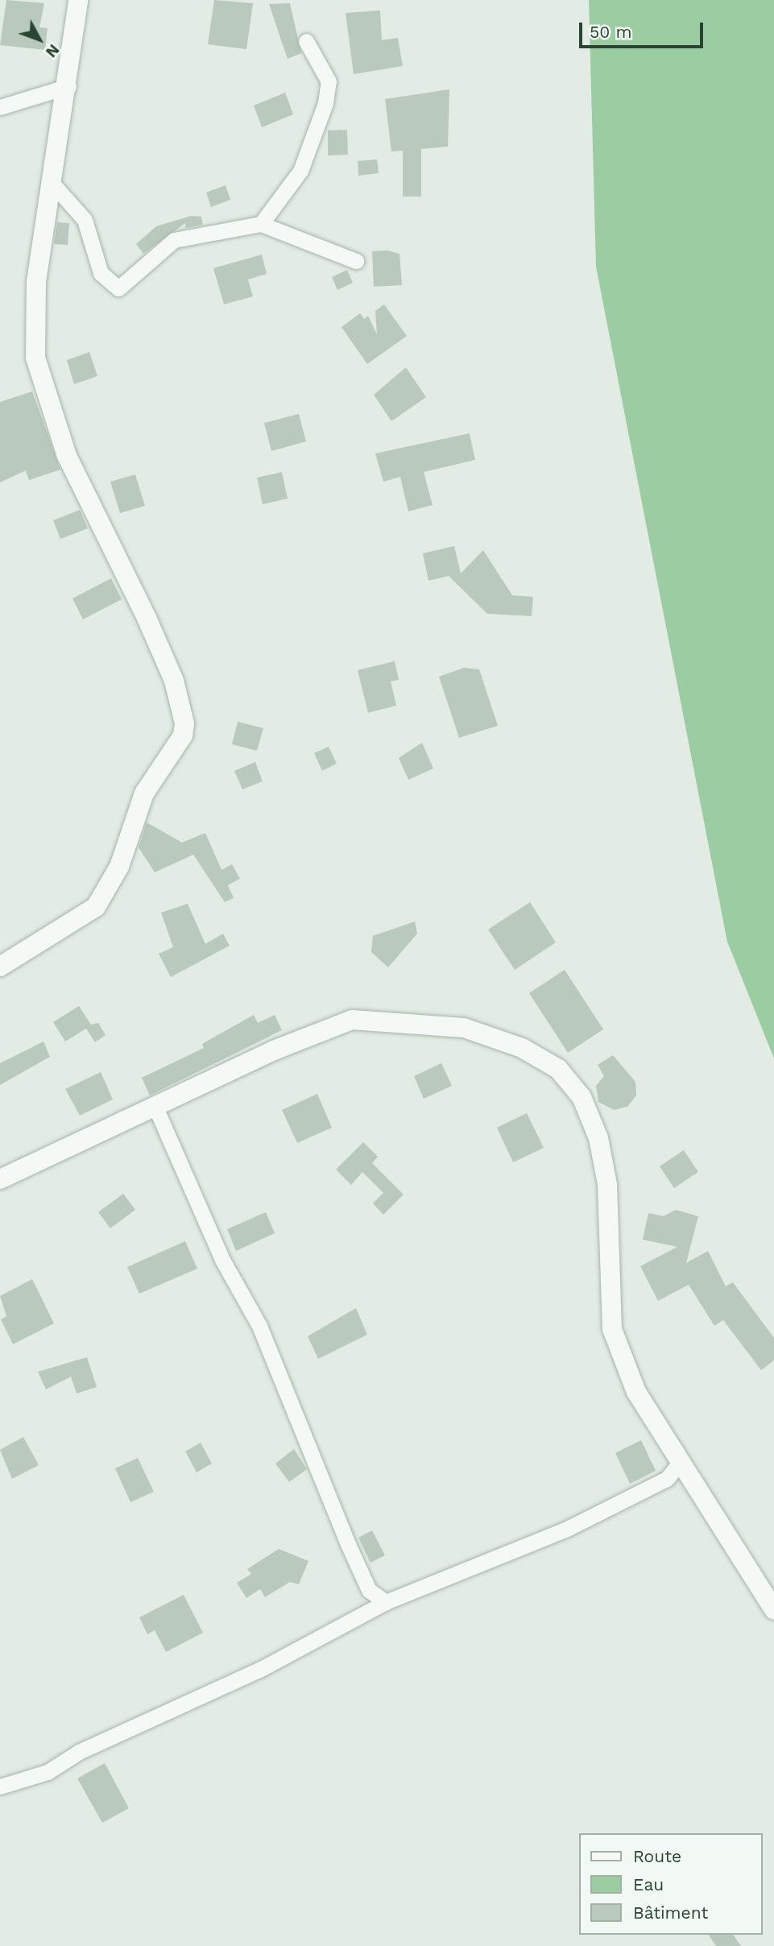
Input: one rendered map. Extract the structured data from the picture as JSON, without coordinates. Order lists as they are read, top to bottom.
{
  "legend": ["Route", "Eau", "Bâtiment"],
  "scale_bar": "50 m",
  "north": "bottom right"
}
